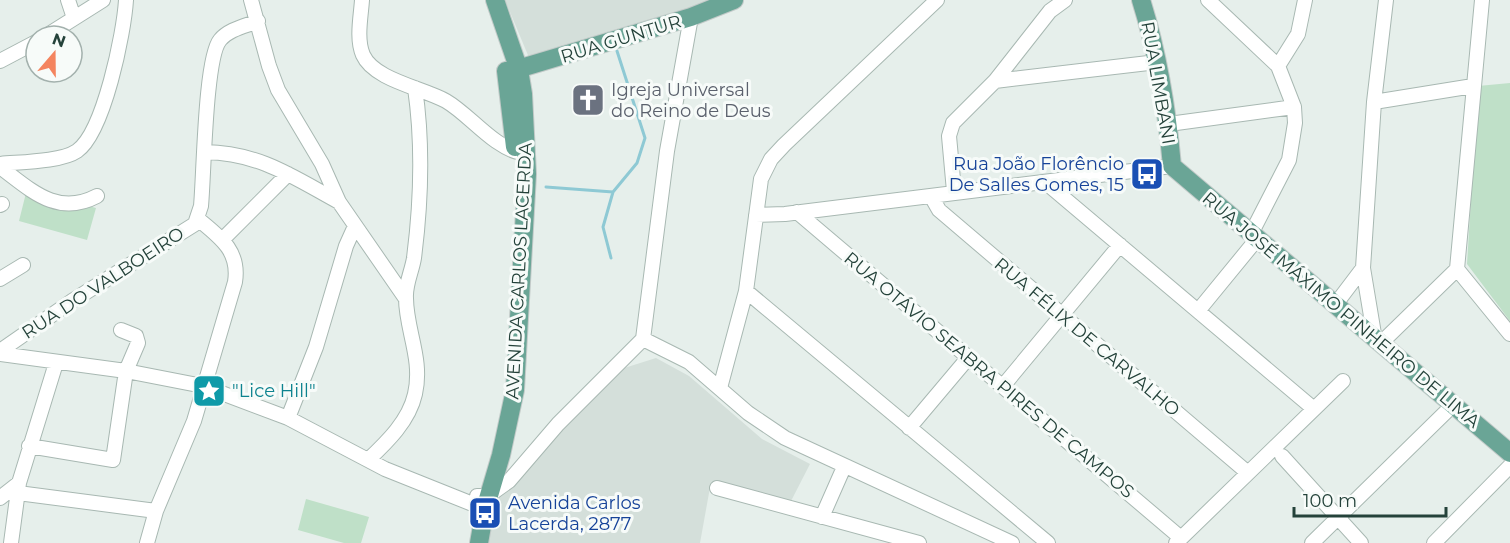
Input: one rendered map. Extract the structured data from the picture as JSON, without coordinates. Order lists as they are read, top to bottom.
{
  "streets": {
    "main road": [
      "RUA GUNTUR",
      "RUA LIMBANI",
      "AVENIDA CARLOS LACERDA",
      "RUA JOSÉ MÁXIMO PINHEIRO DE LIMA"
    ],
    "street": ["RUA DO VALBOEIRO", "RUA FÉLIX DE CARVALHO", "RUA OTÁVIO SEABRA PIRES DE CAMPOS"]
  },
  "crossings": [
    ["RUA GUNTUR", "AVENIDA CARLOS LACERDA"],
    ["RUA LIMBANI", "RUA JOSÉ MÁXIMO PINHEIRO DE LIMA"]
  ],
  "places": {
    "church": ["Igreja Universal do Reino de Deus"],
    "bus stop": ["Rua João Florêncio De Salles Gomes, 15", "Avenida Carlos Lacerda, 2877"],
    "place": ["\"Lice Hill\""]
  },
  "scale_bar": "100 m",
  "north": "top"
}
